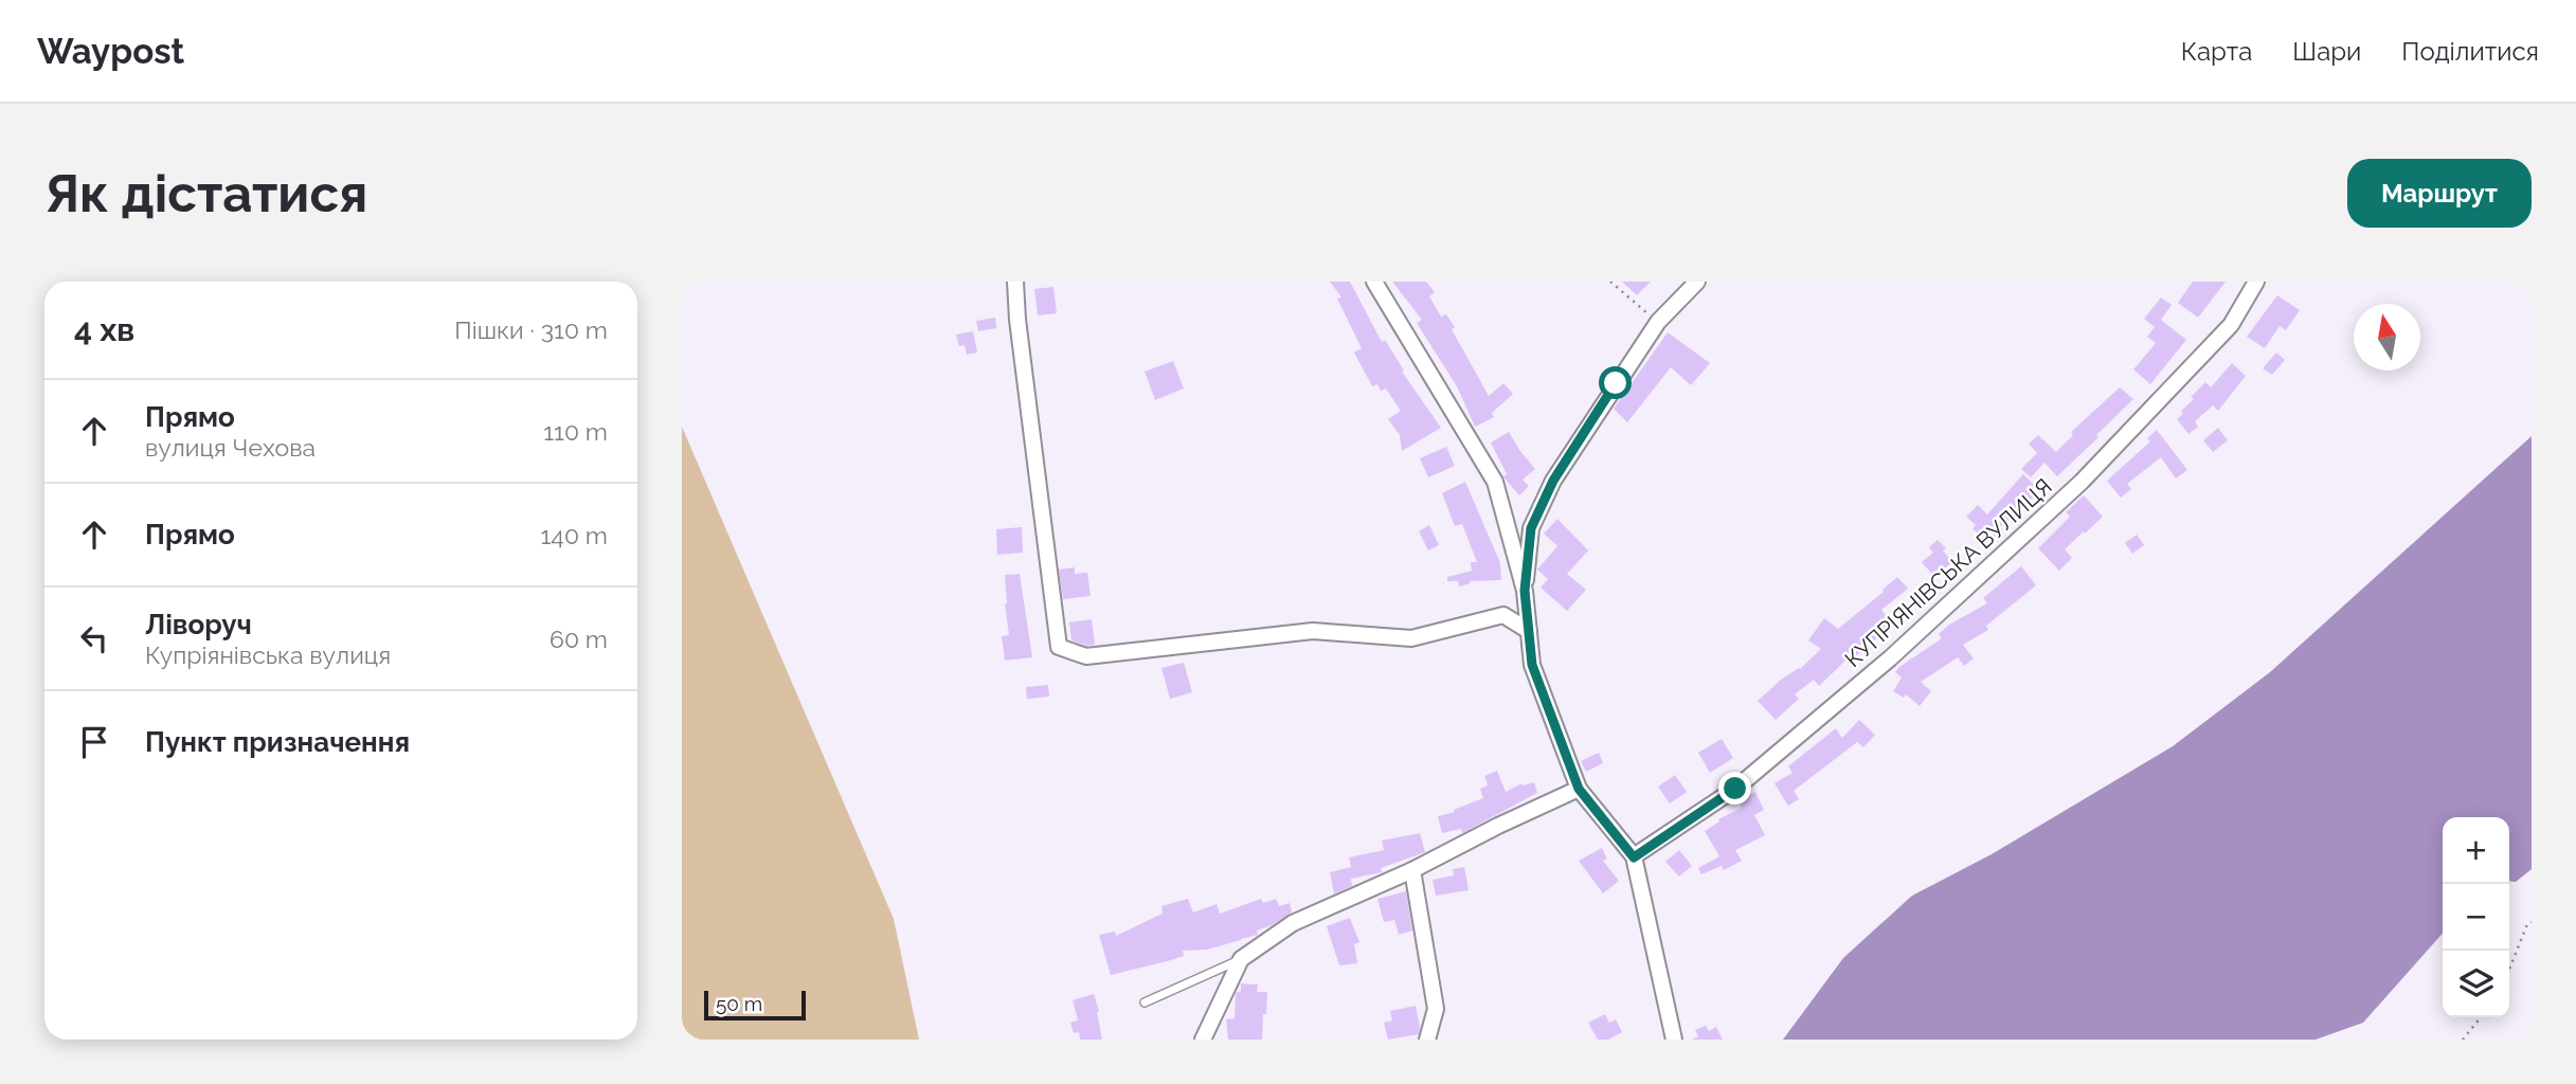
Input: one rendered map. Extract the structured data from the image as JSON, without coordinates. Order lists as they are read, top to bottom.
{
  "streets": {
    "street": ["КУПРІЯНІВСЬКА ВУЛИЦЯ"]
  },
  "scale_bar": "50 m",
  "north": "top",
  "page": {
    "header": "Waypost",
    "nav": ["Карта", "Шари", "Поділитися"],
    "buttons": "Маршрут",
    "title": "Як дістатися",
    "heading": ["4 хв", "Пішки · 310 m"],
    "list": [
      ["Прямо", "вулиця Чехова", "110 m"],
      ["Прямо", "140 m"],
      ["Ліворуч", "Купріянівська вулиця", "60 m"],
      "Пункт призначення"
    ],
    "map_buttons": ["+", "−"],
    "scale": "50 m"
  }
}
